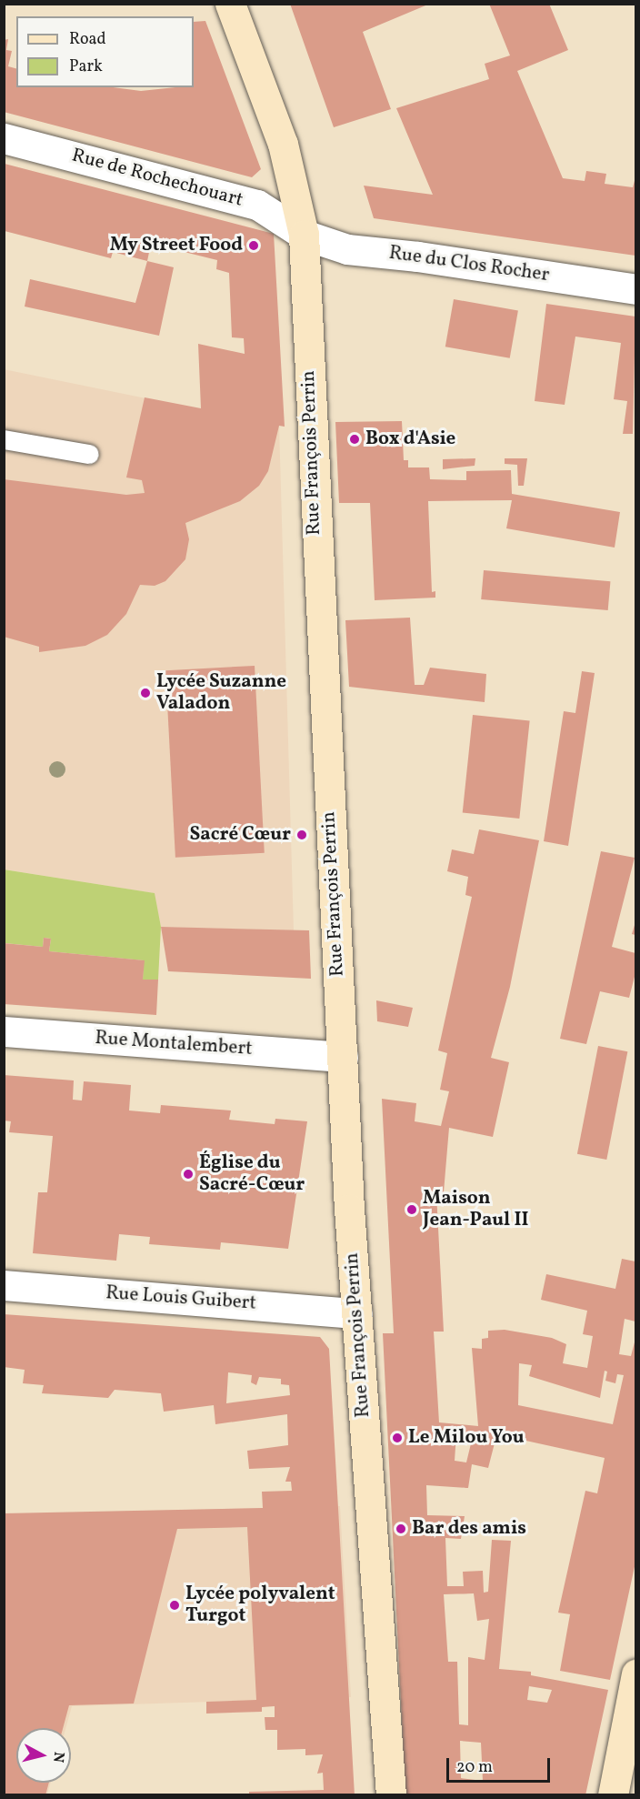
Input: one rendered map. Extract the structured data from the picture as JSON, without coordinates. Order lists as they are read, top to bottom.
{
  "streets": {
    "main road": ["Rue François Perrin"],
    "street": [
      "Rue de Rochechouart",
      "Rue du Clos Rocher",
      "Rue Montalembert",
      "Rue Louis Guibert"
    ]
  },
  "crossings": [
    ["Rue de Rochechouart", "Rue du Clos Rocher"],
    ["Rue de Rochechouart", "Rue François Perrin"],
    ["Rue du Clos Rocher", "Rue François Perrin"],
    ["Rue François Perrin", "Rue Montalembert"],
    ["Rue François Perrin", "Rue Louis Guibert"]
  ],
  "places": [
    "My Street Food",
    "Box d'Asie",
    "Lycée Suzanne Valadon",
    "Sacré Cœur",
    "Église du Sacré-Cœur",
    "Maison Jean-Paul II",
    "Le Milou You",
    "Bar des amis",
    "Lycée polyvalent Turgot"
  ],
  "legend": ["Road", "Park"],
  "scale_bar": "20 m",
  "north": "right"
}
